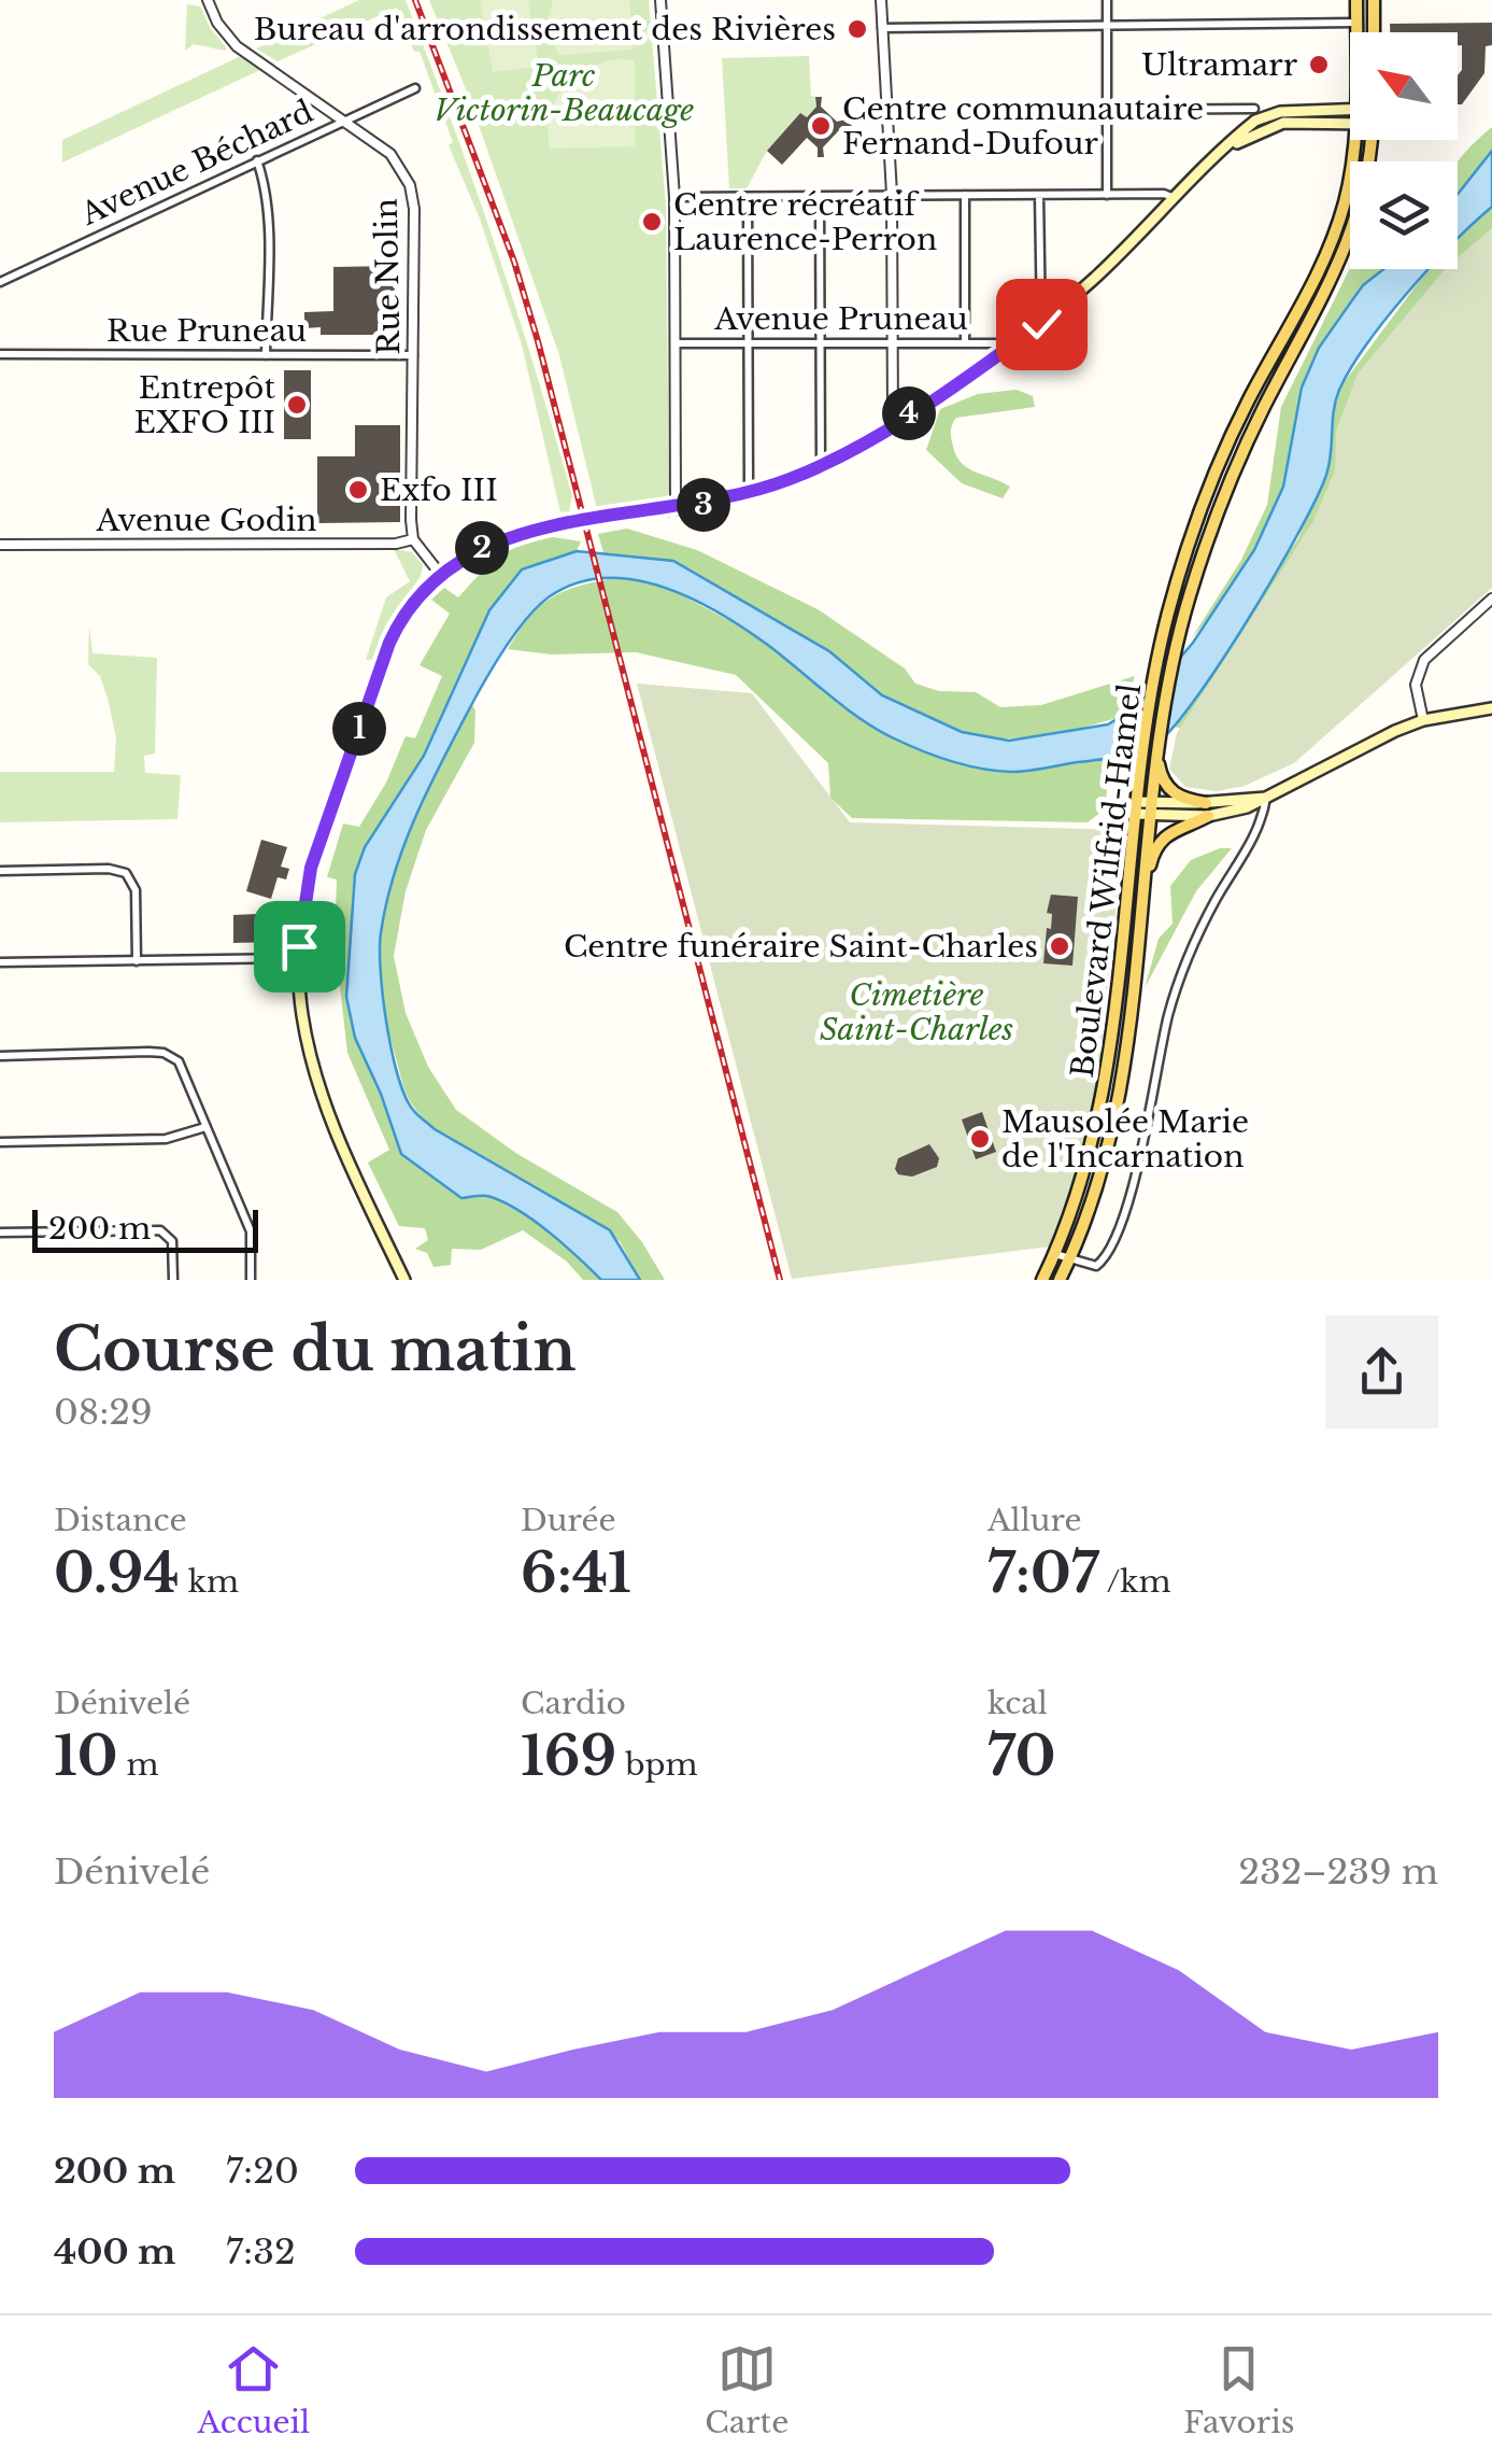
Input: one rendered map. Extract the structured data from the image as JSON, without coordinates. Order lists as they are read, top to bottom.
{
  "streets": {
    "main road": ["Boulevard Wilfrid-Hamel"],
    "street": [
      "Avenue Béchard",
      "Rue Nolin",
      "Avenue Pruneau",
      "Rue Pruneau",
      "Avenue Godin"
    ]
  },
  "crossings": [
    ["Avenue Béchard", "Rue Nolin"],
    ["Rue Nolin", "Rue Pruneau"],
    ["Rue Nolin", "Avenue Godin"]
  ],
  "parks": ["Parc Victorin-Beaucage", "Cimetière Saint-Charles"],
  "places": [
    "Bureau d'arrondissement des Rivières",
    "Ultramarr",
    "Centre communautaire Fernand-Dufour",
    "Centre récréatif Laurence-Perron",
    "Entrepôt EXFO III",
    "Exfo III",
    "Centre funéraire Saint-Charles",
    "Mausolée Marie de l'Incarnation"
  ],
  "scale_bar": "200 m",
  "north": "top left",
  "page": {
    "pins": [
      "4",
      "3",
      "2",
      "1"
    ],
    "scale": "200 m",
    "heading": ["Course du matin", "08:29"],
    "stats": [
      ["Distance", "0.94 km"],
      ["Durée", "6:41"],
      ["Allure", "7:07 /km"],
      ["Dénivelé", "10 m"],
      ["Cardio", "169 bpm"],
      ["kcal", "70"]
    ],
    "chart": ["Dénivelé", "232–239 m"],
    "list": [
      {
        "name": "200 m",
        "note": "7:20"
      },
      {
        "name": "400 m",
        "note": "7:32"
      }
    ],
    "tabs": ["Accueil", "Carte", "Favoris"]
  }
}
